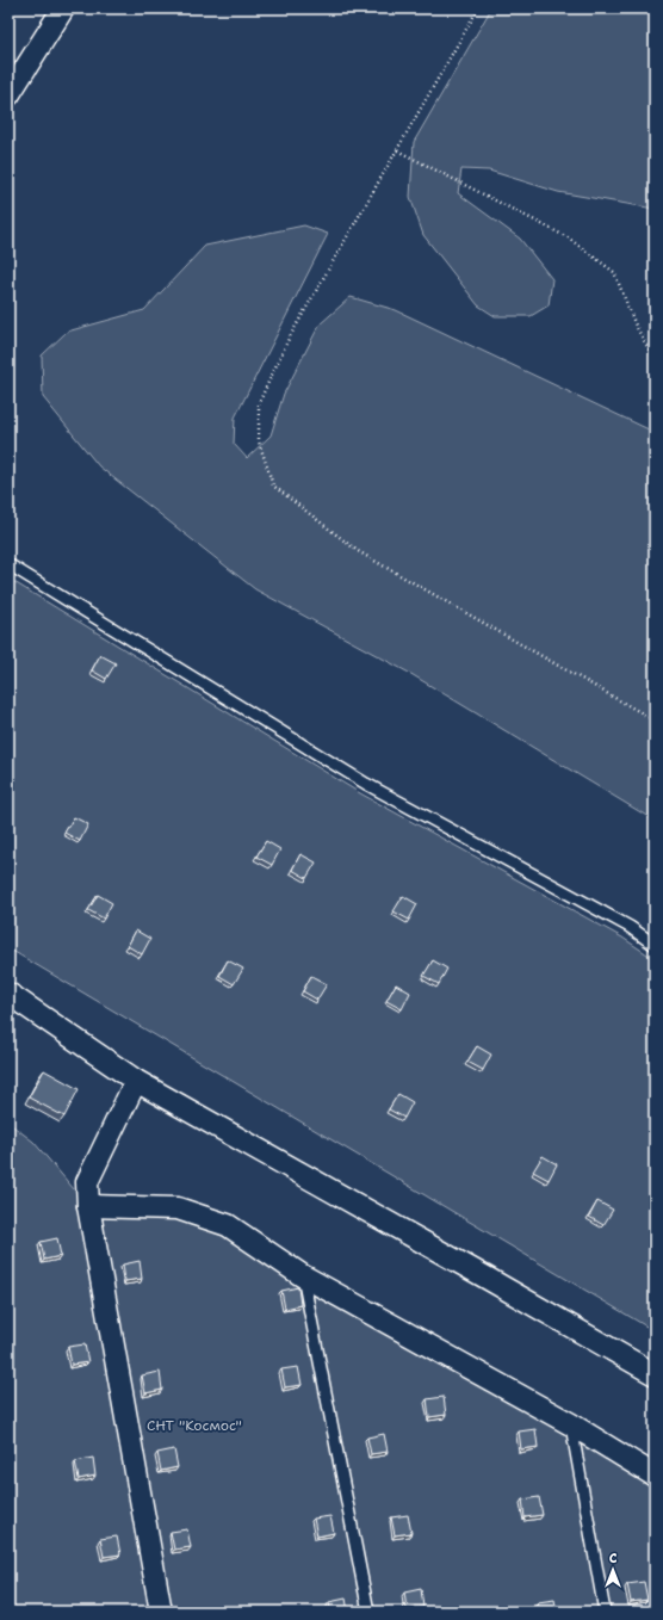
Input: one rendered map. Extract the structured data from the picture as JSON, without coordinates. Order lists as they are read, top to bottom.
{
  "parks": ["СНТ \"Космос\""],
  "north": "top"
}
